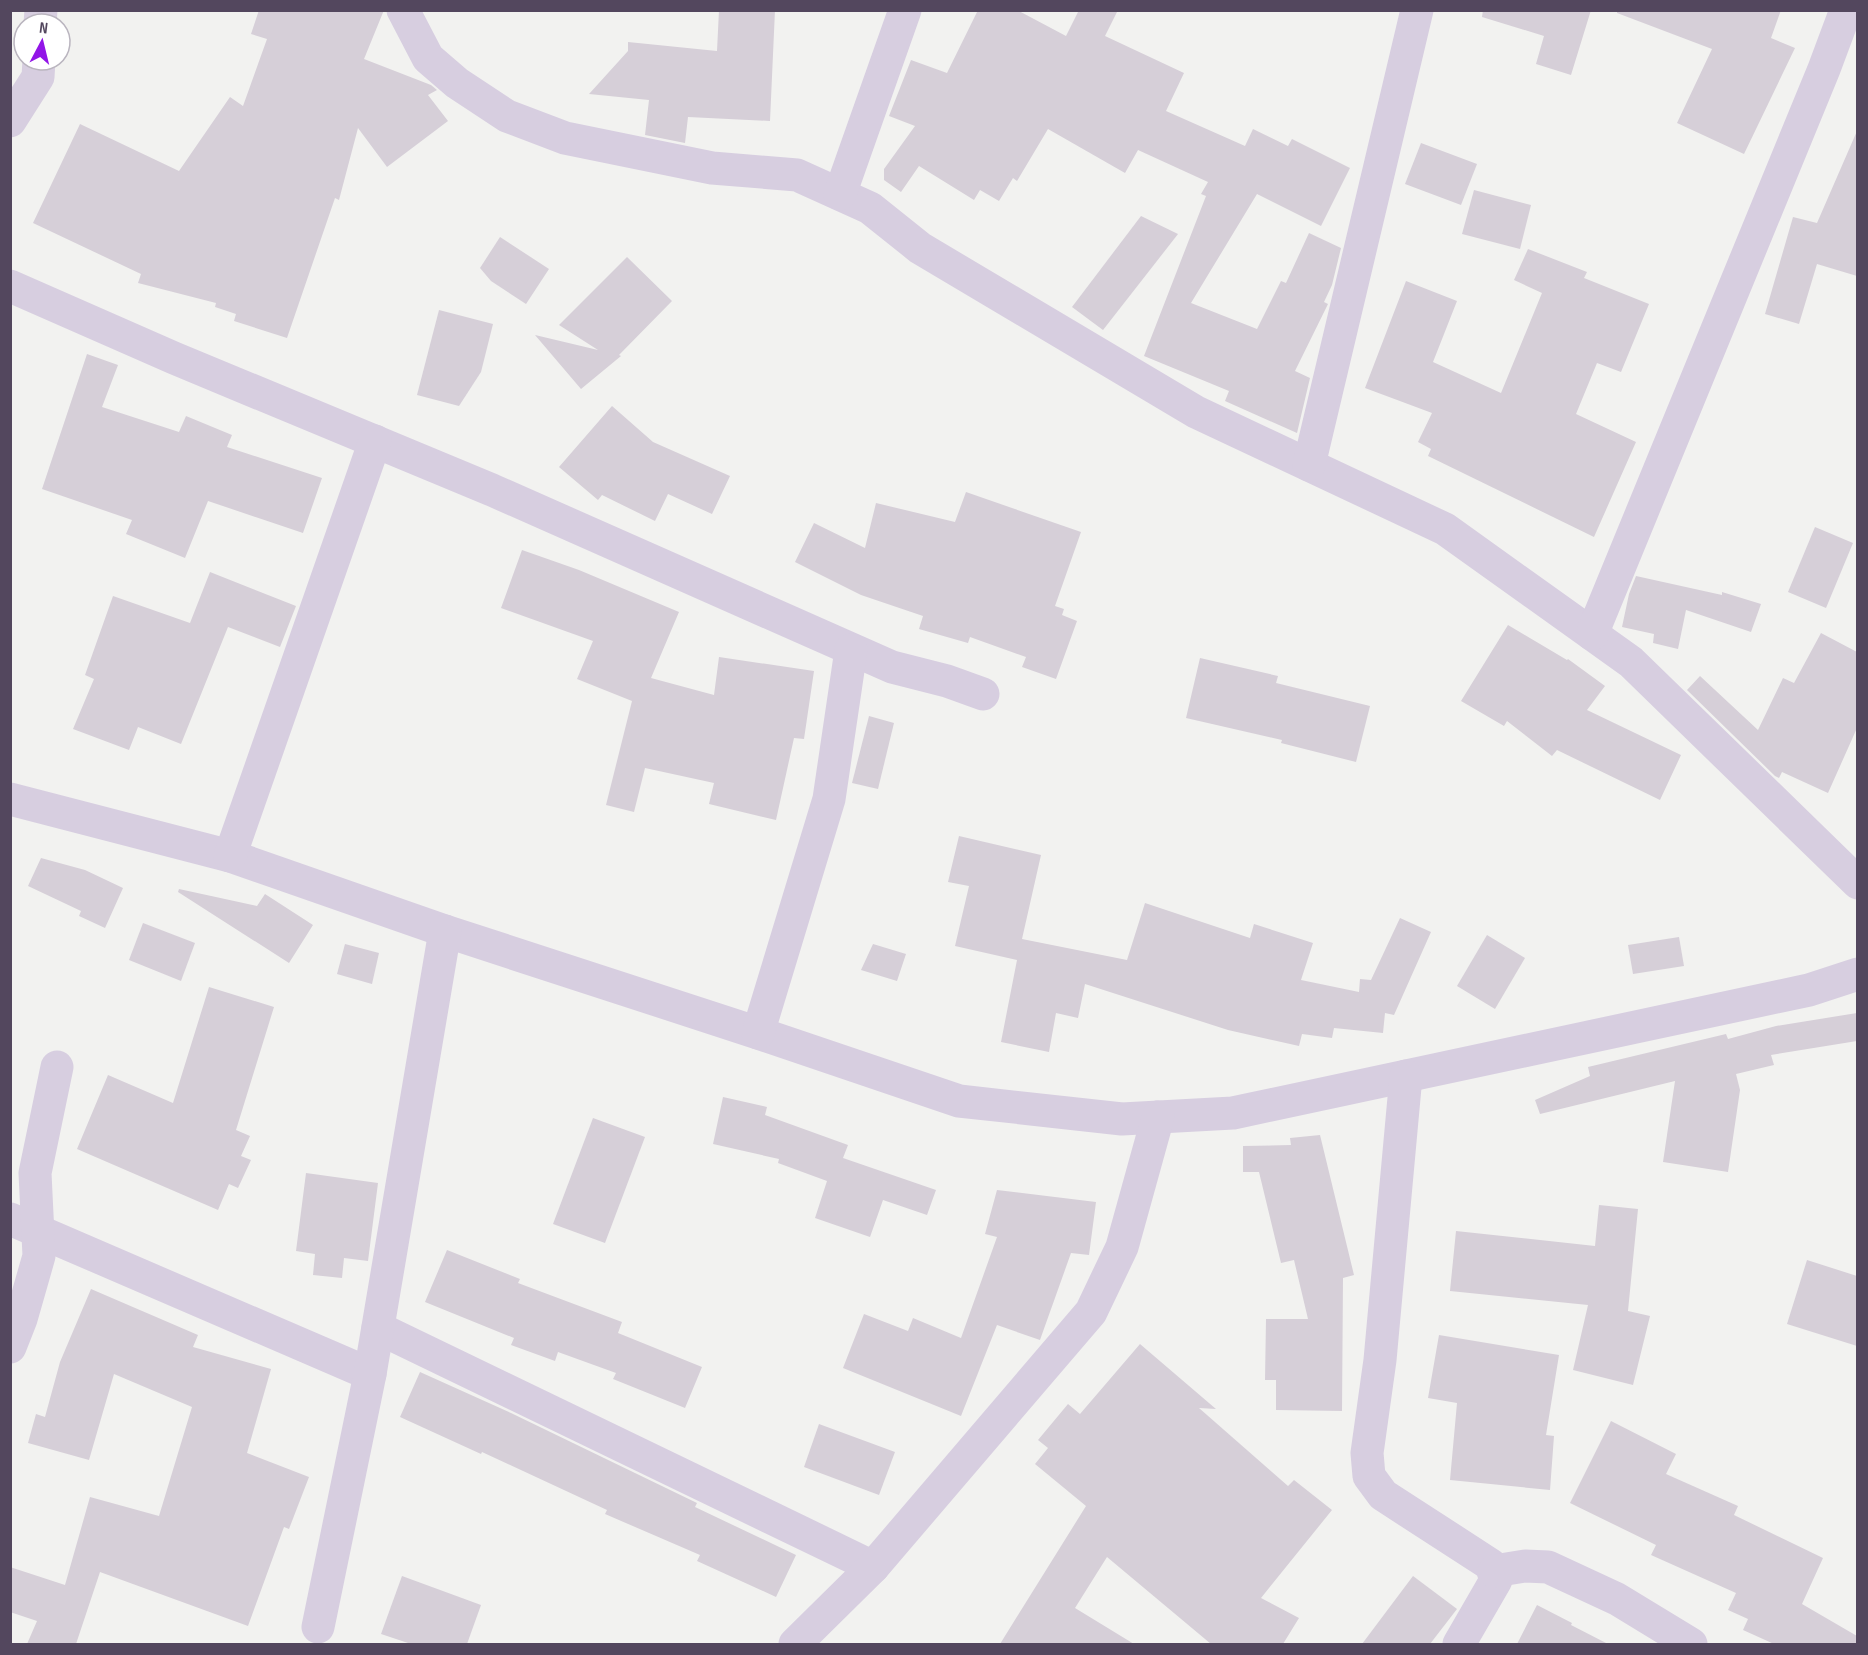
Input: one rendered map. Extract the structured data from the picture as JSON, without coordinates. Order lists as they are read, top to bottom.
{
  "north": "top"
}
